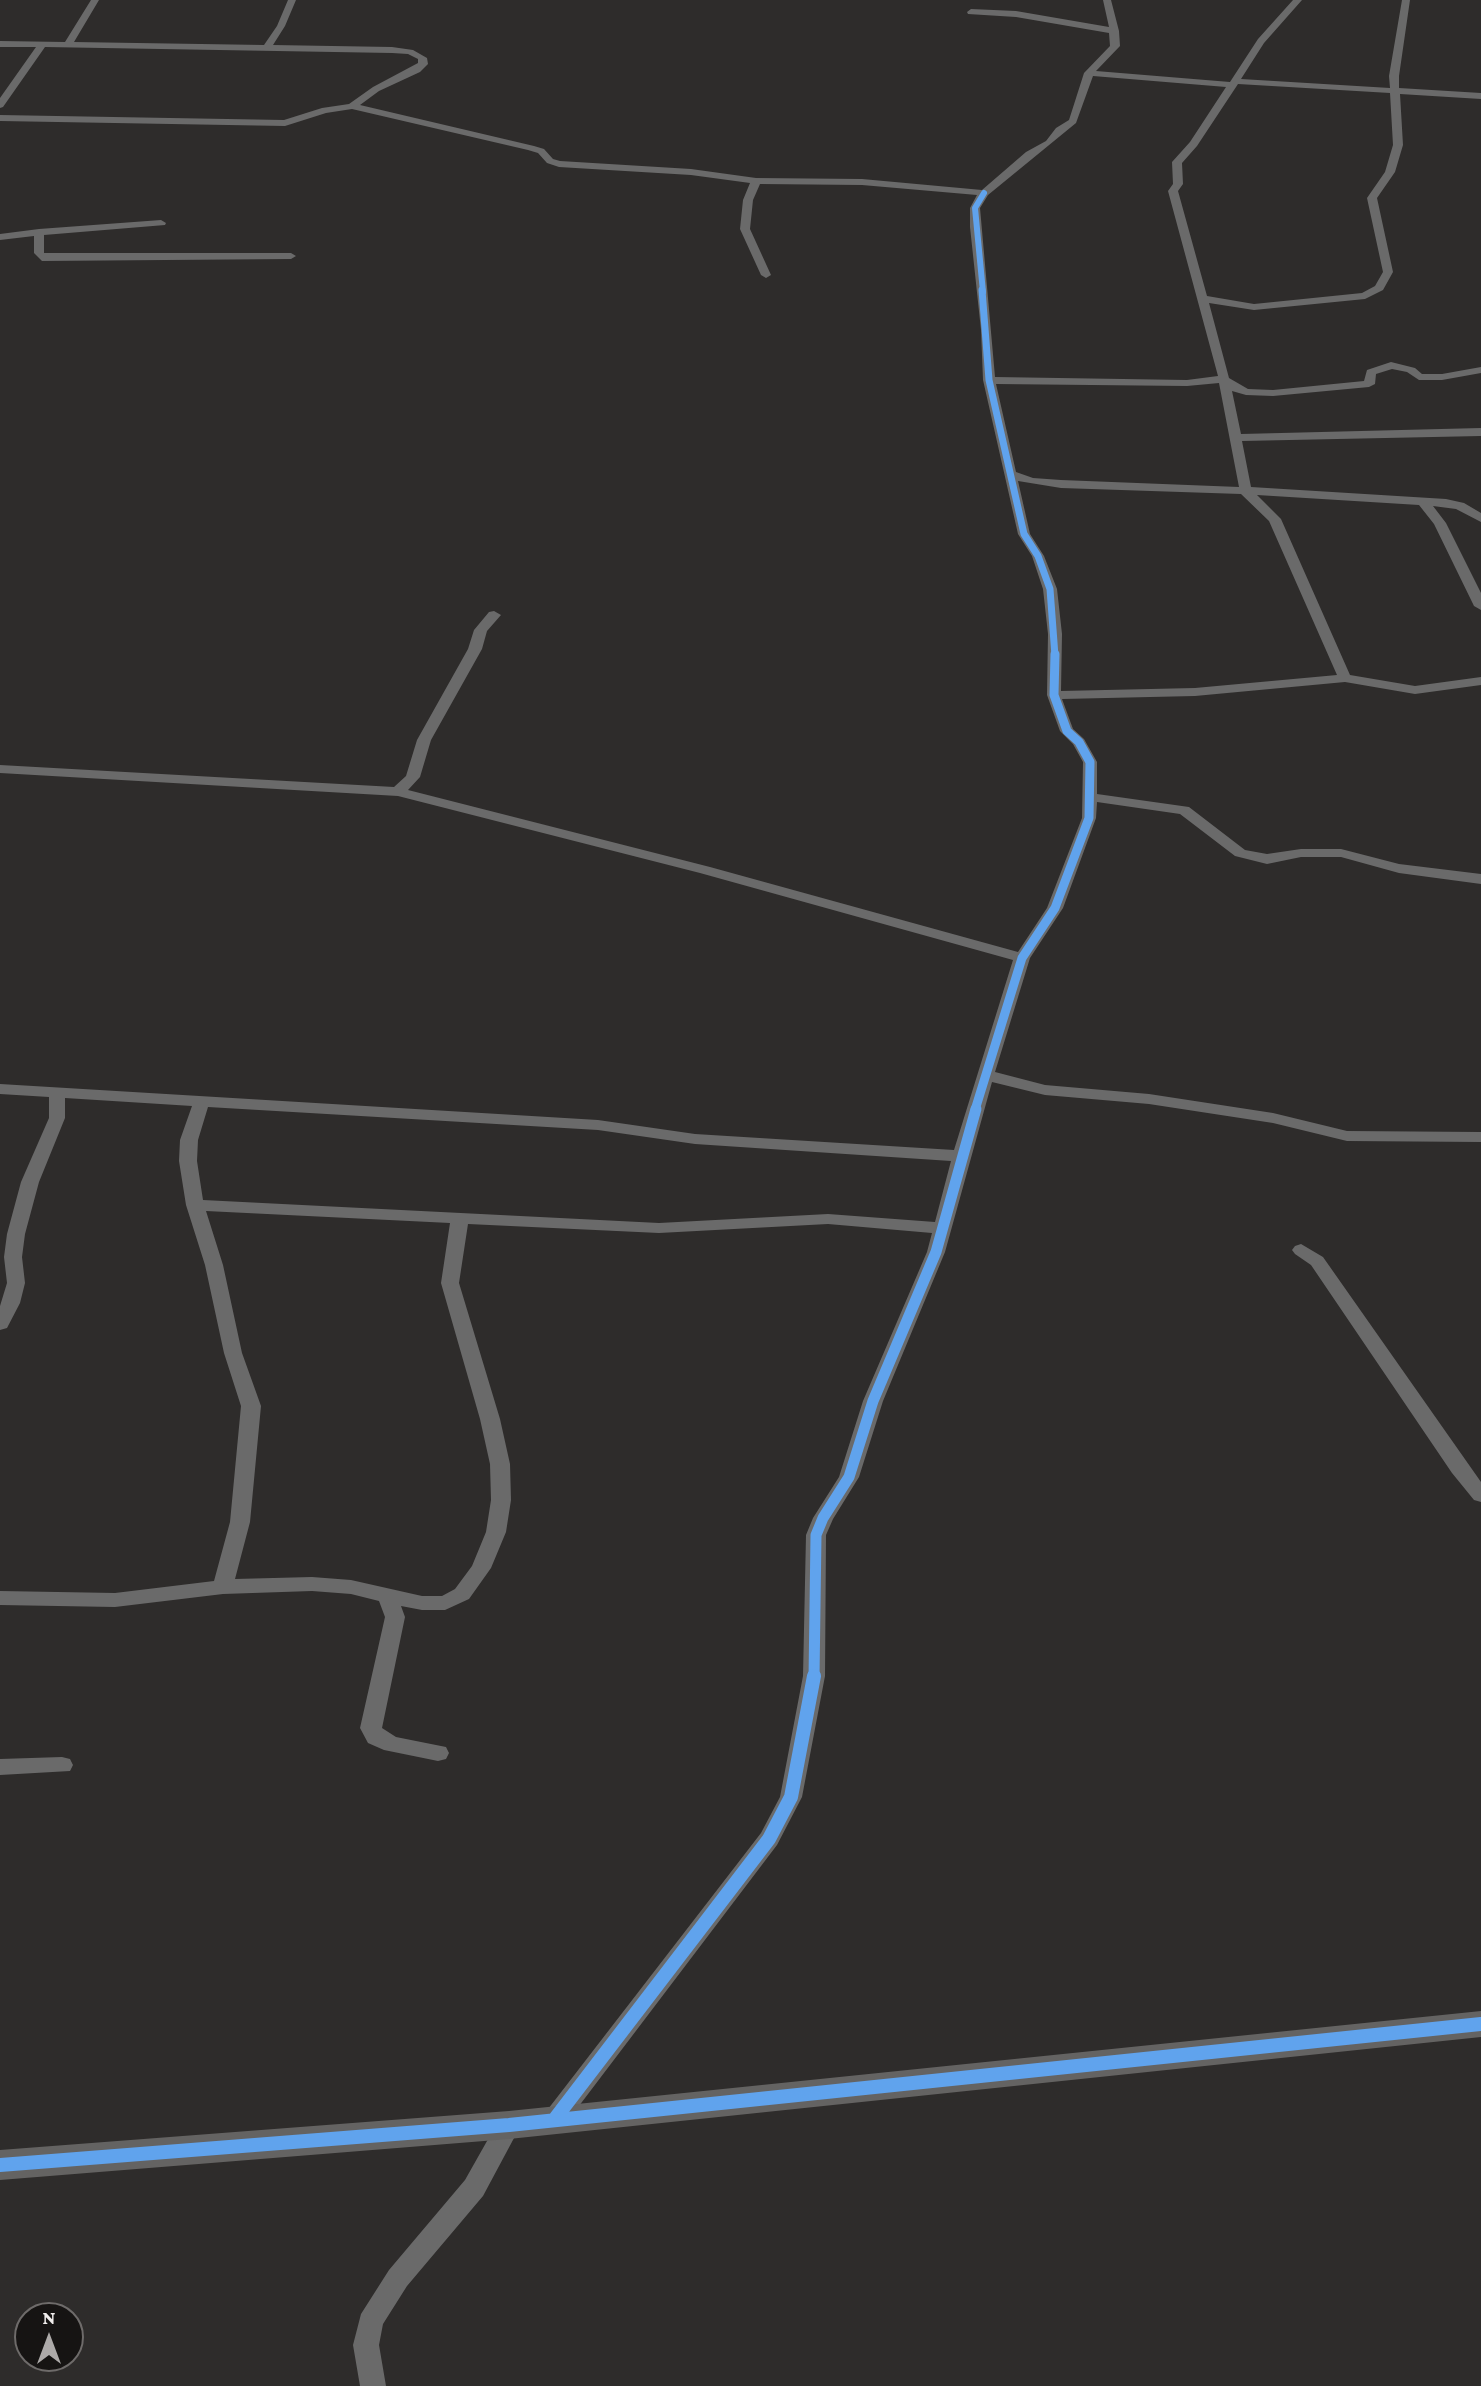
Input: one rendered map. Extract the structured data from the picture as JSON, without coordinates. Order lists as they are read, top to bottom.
{
  "north": "top"
}
